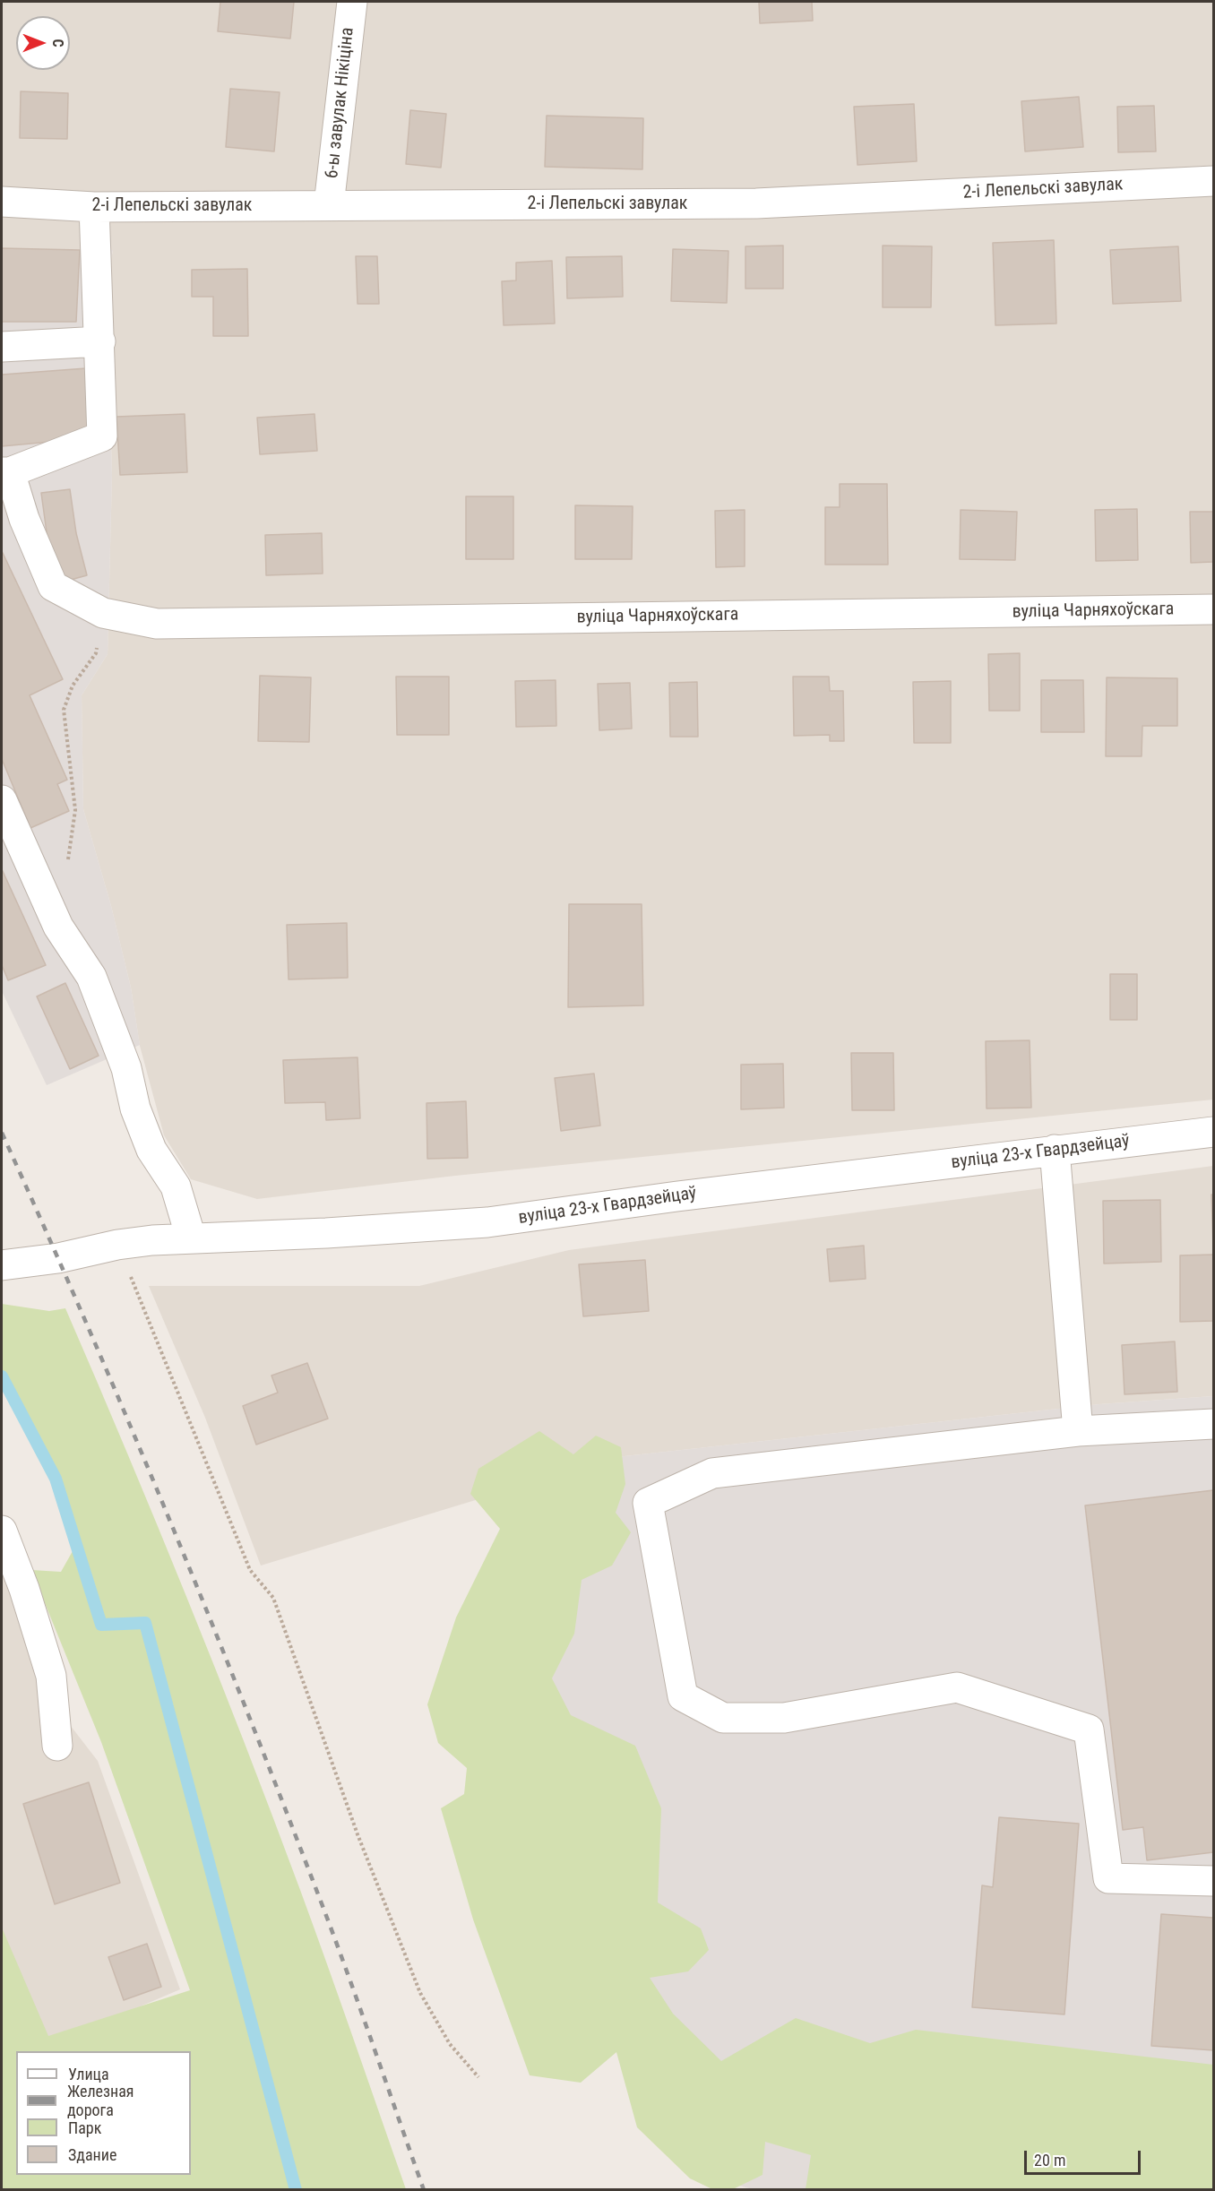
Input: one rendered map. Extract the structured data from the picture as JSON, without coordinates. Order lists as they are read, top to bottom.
{
  "streets": {
    "street": [
      "6-ы завулак Нікіціна",
      "2-і Лепельскі завулак",
      "вуліца Чарняхоўскага",
      "вуліца 23-х Гвардзейцаў"
    ]
  },
  "crossings": [
    ["6-ы завулак Нікіціна", "2-і Лепельскі завулак"]
  ],
  "legend": [
    "Улица",
    "Железная дорога",
    "Парк",
    "Здание"
  ],
  "scale_bar": "20 m",
  "north": "right"
}
